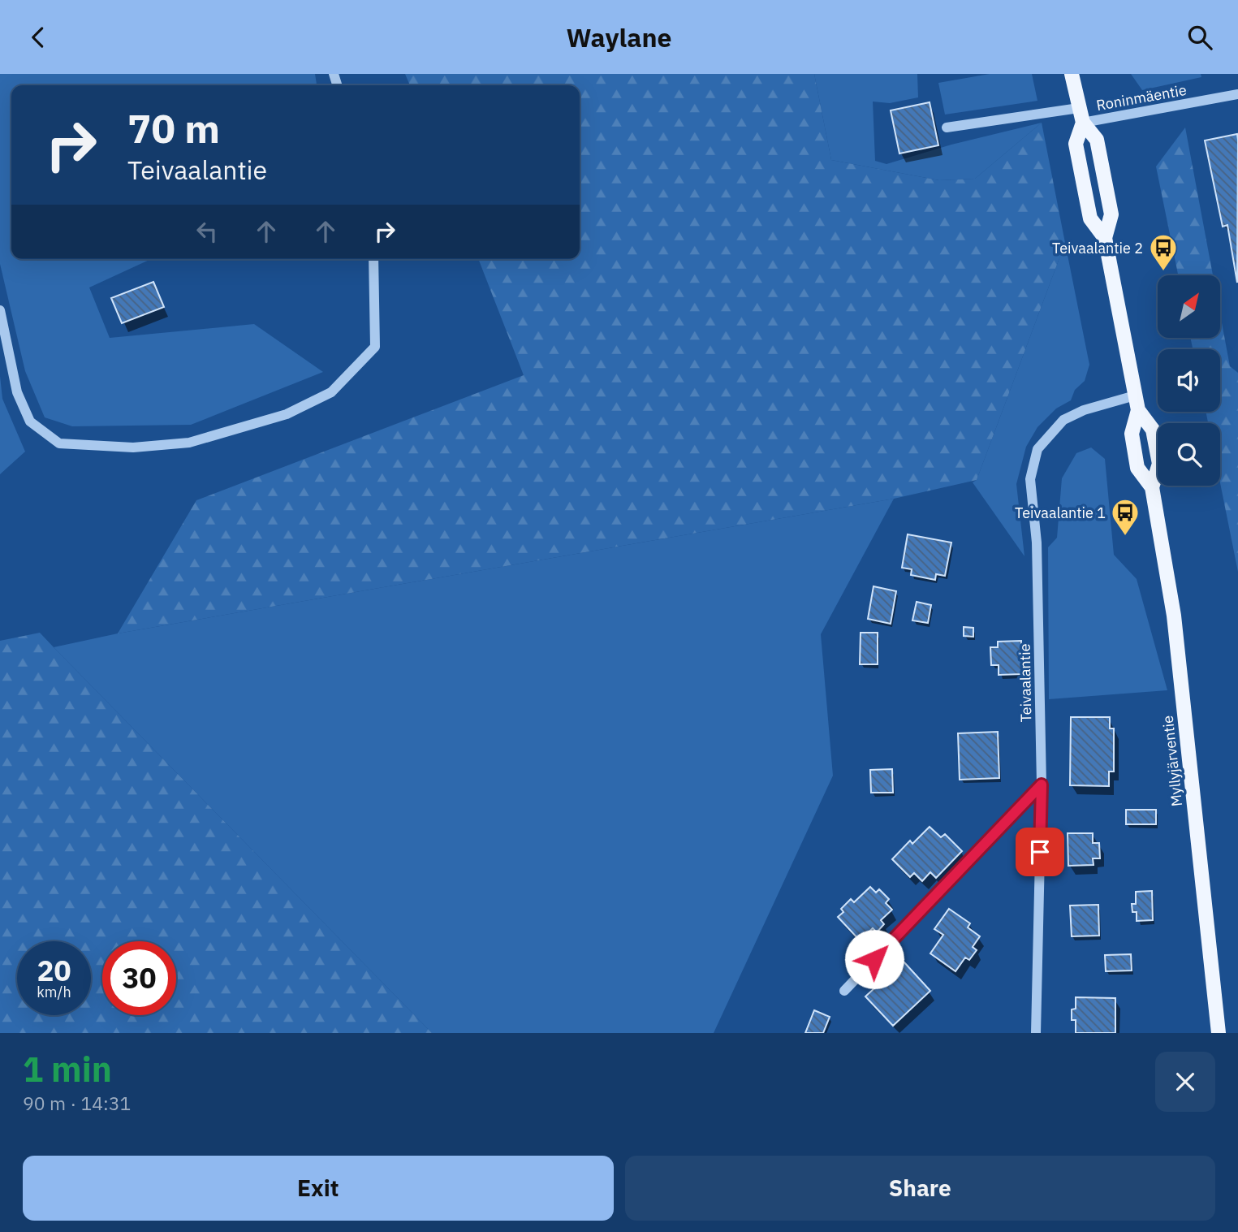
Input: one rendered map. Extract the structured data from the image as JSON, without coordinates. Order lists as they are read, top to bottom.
{
  "streets": {
    "main road": ["Myllyjärventie"],
    "street": ["Roninmäentie", "Teivaalantie"]
  },
  "crossings": [
    ["Roninmäentie", "Myllyjärventie"],
    ["Teivaalantie", "Myllyjärventie"]
  ],
  "places": {
    "bus stop": ["Teivaalantie 2", "Teivaalantie 1"]
  },
  "north": "top right",
  "page": {
    "header": "Waylane",
    "turn": ["70 m", "Teivaalantie"],
    "speed": "20 km/h",
    "limit": "30",
    "heading": ["1 min", "90 m · 14:31"],
    "buttons": ["Exit", "Share"]
  }
}
